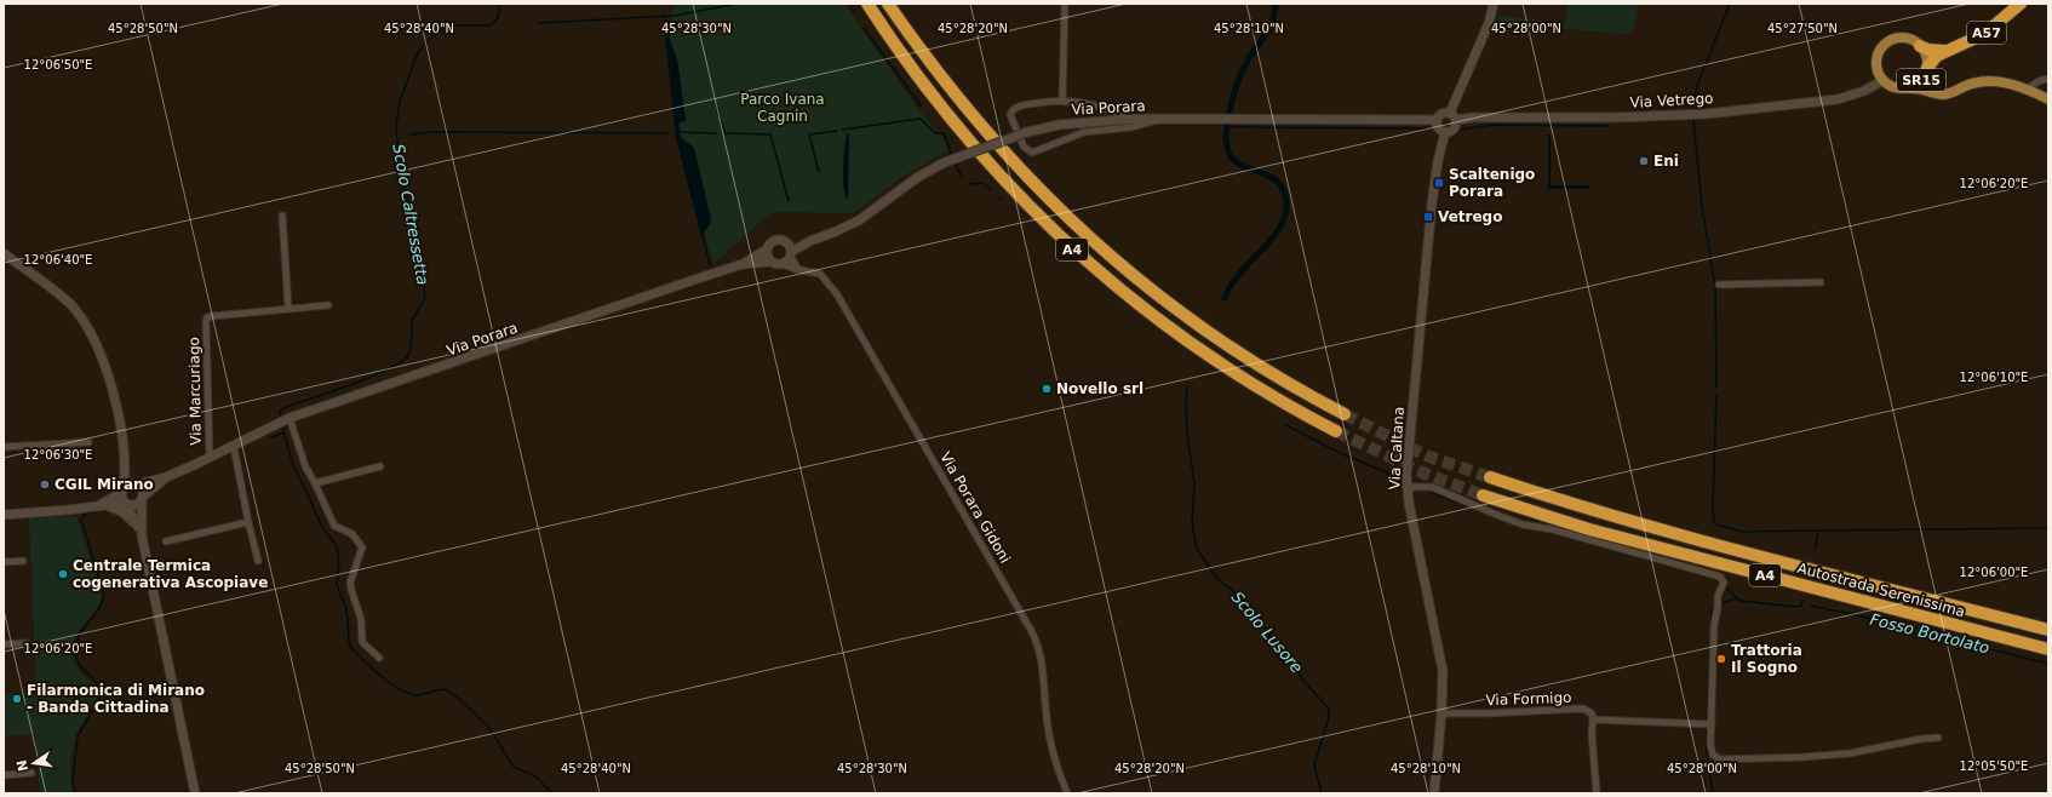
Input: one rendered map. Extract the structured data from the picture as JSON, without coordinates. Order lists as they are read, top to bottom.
{
  "streets": {
    "highway": ["A57", "A4", "Autostrada Serenissima"],
    "main road": [
      "SR15",
      "Via Vetrego",
      "Via Porara",
      "Via Caltana"
    ],
    "street": ["Via Marcuriago", "Via Porara Gidoni", "Via Formigo"]
  },
  "crossings": [
    ["A57", "SR15"],
    ["A57", "Via Vetrego"],
    ["SR15", "Via Vetrego"],
    ["Via Vetrego", "Via Porara"],
    ["Via Vetrego", "Via Caltana"],
    ["Via Porara", "Via Marcuriago"],
    ["Via Porara", "Via Caltana"],
    ["Via Porara", "Via Porara Gidoni"],
    ["Via Caltana", "Via Formigo"]
  ],
  "water": ["Scolo Caltressetta", "Scolo Lusore", "Fosso Bortolato"],
  "parks": ["Parco Ivana Cagnin"],
  "places": {
    "other": [
      "Eni",
      "Novello srl",
      "CGIL Mirano",
      "Centrale Termica cogenerativa Ascopiave",
      "Trattoria Il Sogno",
      "Filarmonica di Mirano - Banda Cittadina"
    ],
    "transit": ["Scaltenigo Porara", "Vetrego"]
  },
  "north": "left",
  "coordinates": [
    "45°28'50\"N",
    "45°28'40\"N",
    "45°28'30\"N",
    "45°28'20\"N",
    "45°28'10\"N",
    "45°28'00\"N",
    "45°27'50\"N",
    "12°06'50\"E",
    "12°06'20\"E",
    "12°06'40\"E",
    "12°06'10\"E",
    "12°06'30\"E",
    "12°06'00\"E",
    "12°05'50\"E"
  ]
}
